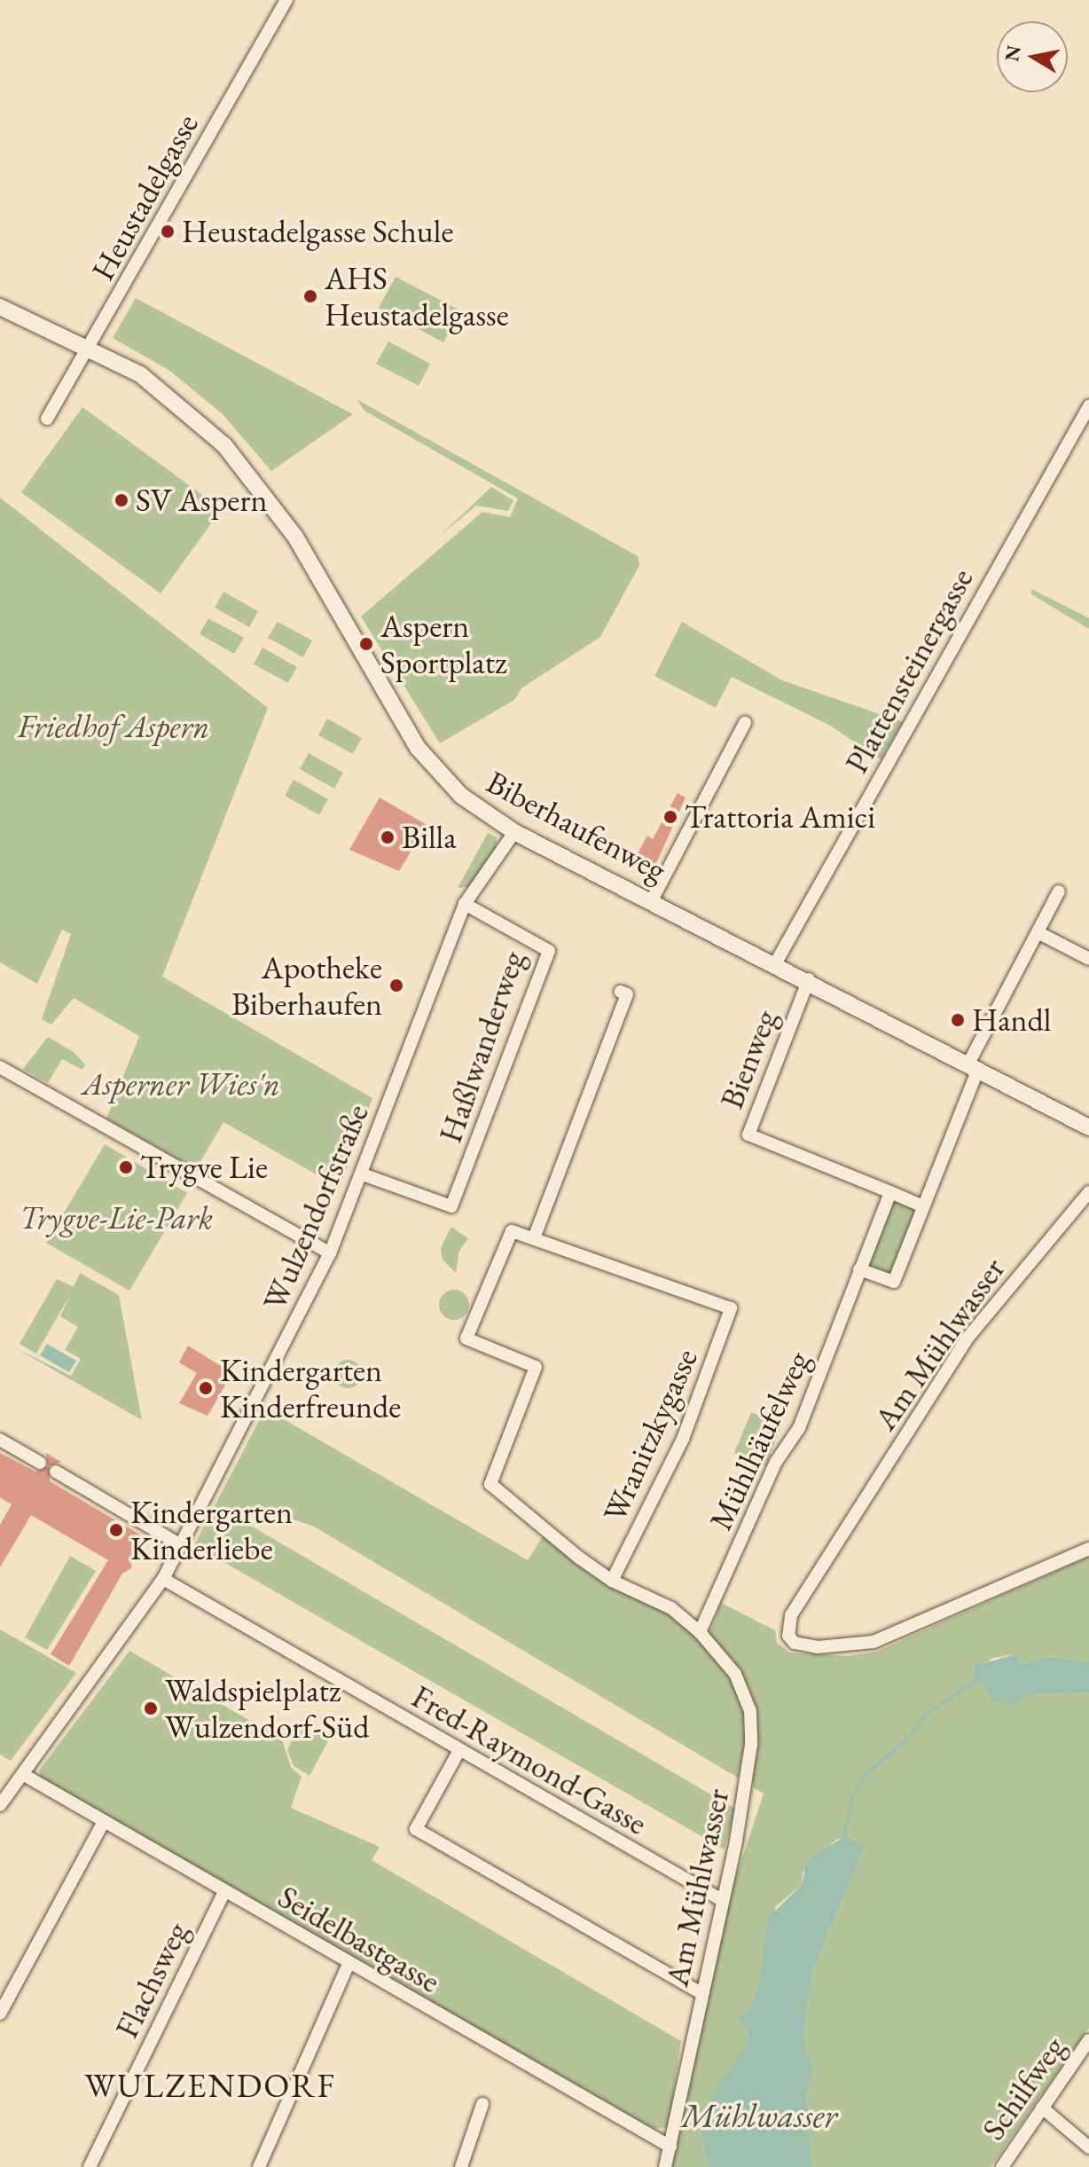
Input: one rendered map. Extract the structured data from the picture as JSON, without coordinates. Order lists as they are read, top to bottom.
{
  "streets": {
    "main road": ["Biberhaufenweg"],
    "street": [
      "Heustadelgasse",
      "Plattensteinergasse",
      "Haßlwanderweg",
      "Bienweg",
      "Wulzendorfstraße",
      "Am Mühlwasser",
      "Wranitzkygasse",
      "Mühlhäufelweg",
      "Fred-Raymond-Gasse",
      "Seidelbastgasse",
      "Flachsweg",
      "Schilfweg"
    ]
  },
  "crossings": [
    ["Heustadelgasse", "Biberhaufenweg"],
    ["Plattensteinergasse", "Biberhaufenweg"],
    ["Biberhaufenweg", "Bienweg"],
    ["Biberhaufenweg", "Wulzendorfstraße"],
    ["Haßlwanderweg", "Wulzendorfstraße"],
    ["Bienweg", "Mühlhäufelweg"],
    ["Wulzendorfstraße", "Fred-Raymond-Gasse"],
    ["Wulzendorfstraße", "Seidelbastgasse"],
    ["Am Mühlwasser", "Wranitzkygasse"],
    ["Am Mühlwasser", "Mühlhäufelweg"],
    ["Am Mühlwasser", "Fred-Raymond-Gasse"],
    ["Am Mühlwasser", "Seidelbastgasse"],
    ["Seidelbastgasse", "Flachsweg"]
  ],
  "districts": ["WULZENDORF"],
  "water": ["Mühlwasser"],
  "parks": ["Friedhof Aspern", "Asperner Wies'n", "Trygve-Lie-Park"],
  "places": [
    "Heustadelgasse Schule",
    "AHS Heustadelgasse",
    "SV Aspern",
    "Aspern Sportplatz",
    "Trattoria Amici",
    "Billa",
    "Apotheke Biberhaufen",
    "Handl",
    "Trygve Lie",
    "Kindergarten Kinderfreunde",
    "Kindergarten Kinderliebe",
    "Waldspielplatz Wulzendorf-Süd"
  ],
  "north": "left"
}
